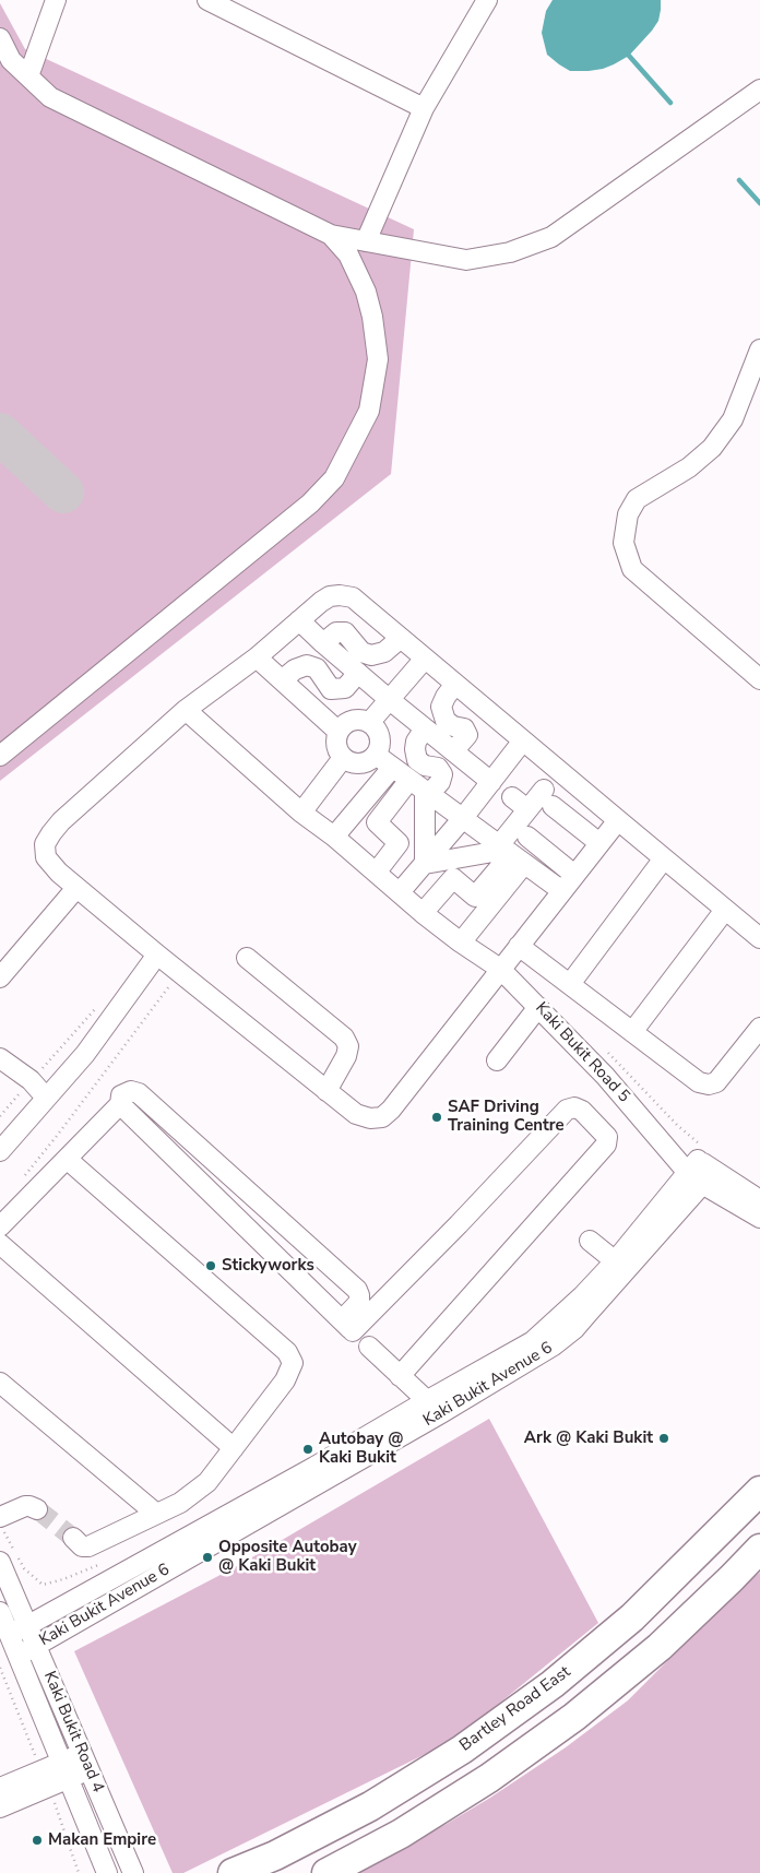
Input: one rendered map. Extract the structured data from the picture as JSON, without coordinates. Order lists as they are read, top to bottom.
{
  "streets": {
    "highway": ["Bartley Road East"],
    "street": ["Kaki Bukit Road 5", "Kaki Bukit Avenue 6", "Kaki Bukit Road 4"]
  },
  "crossings": [
    ["Kaki Bukit Road 5", "Kaki Bukit Avenue 6"],
    ["Kaki Bukit Avenue 6", "Kaki Bukit Road 4"]
  ],
  "places": [
    "SAF Driving Training Centre",
    "Stickyworks",
    "Ark @ Kaki Bukit",
    "Autobay @ Kaki Bukit",
    "Opposite Autobay @ Kaki Bukit",
    "Makan Empire"
  ]
}
